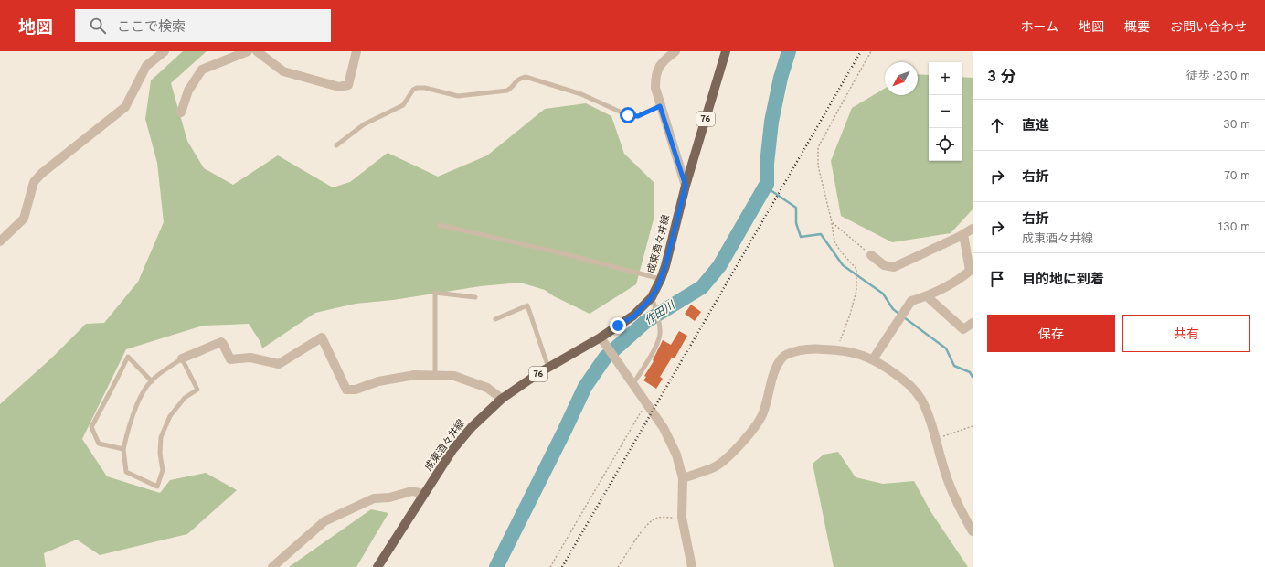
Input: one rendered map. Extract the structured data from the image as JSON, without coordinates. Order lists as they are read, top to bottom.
{
  "streets": {
    "main road": ["76", "成東酒々井線"]
  },
  "water": ["作田川"],
  "north": "bottom left",
  "page": {
    "header": "地図",
    "search": "ここで検索",
    "nav": [
      "ホーム",
      "地図",
      "概要",
      "お問い合わせ"
    ],
    "heading": ["3 分", "徒歩 · 230 m"],
    "map_buttons": ["+", "−"],
    "list": [
      ["直進", "30 m"],
      ["右折", "70 m"],
      ["右折", "成東酒々井線", "130 m"],
      "目的地に到着"
    ],
    "buttons": ["保存", "共有"]
  }
}
